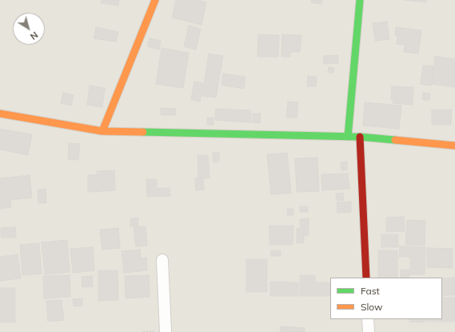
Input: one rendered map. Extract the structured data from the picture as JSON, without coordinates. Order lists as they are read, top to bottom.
{
  "legend": ["Fast", "Slow"],
  "north": "bottom right"
}
